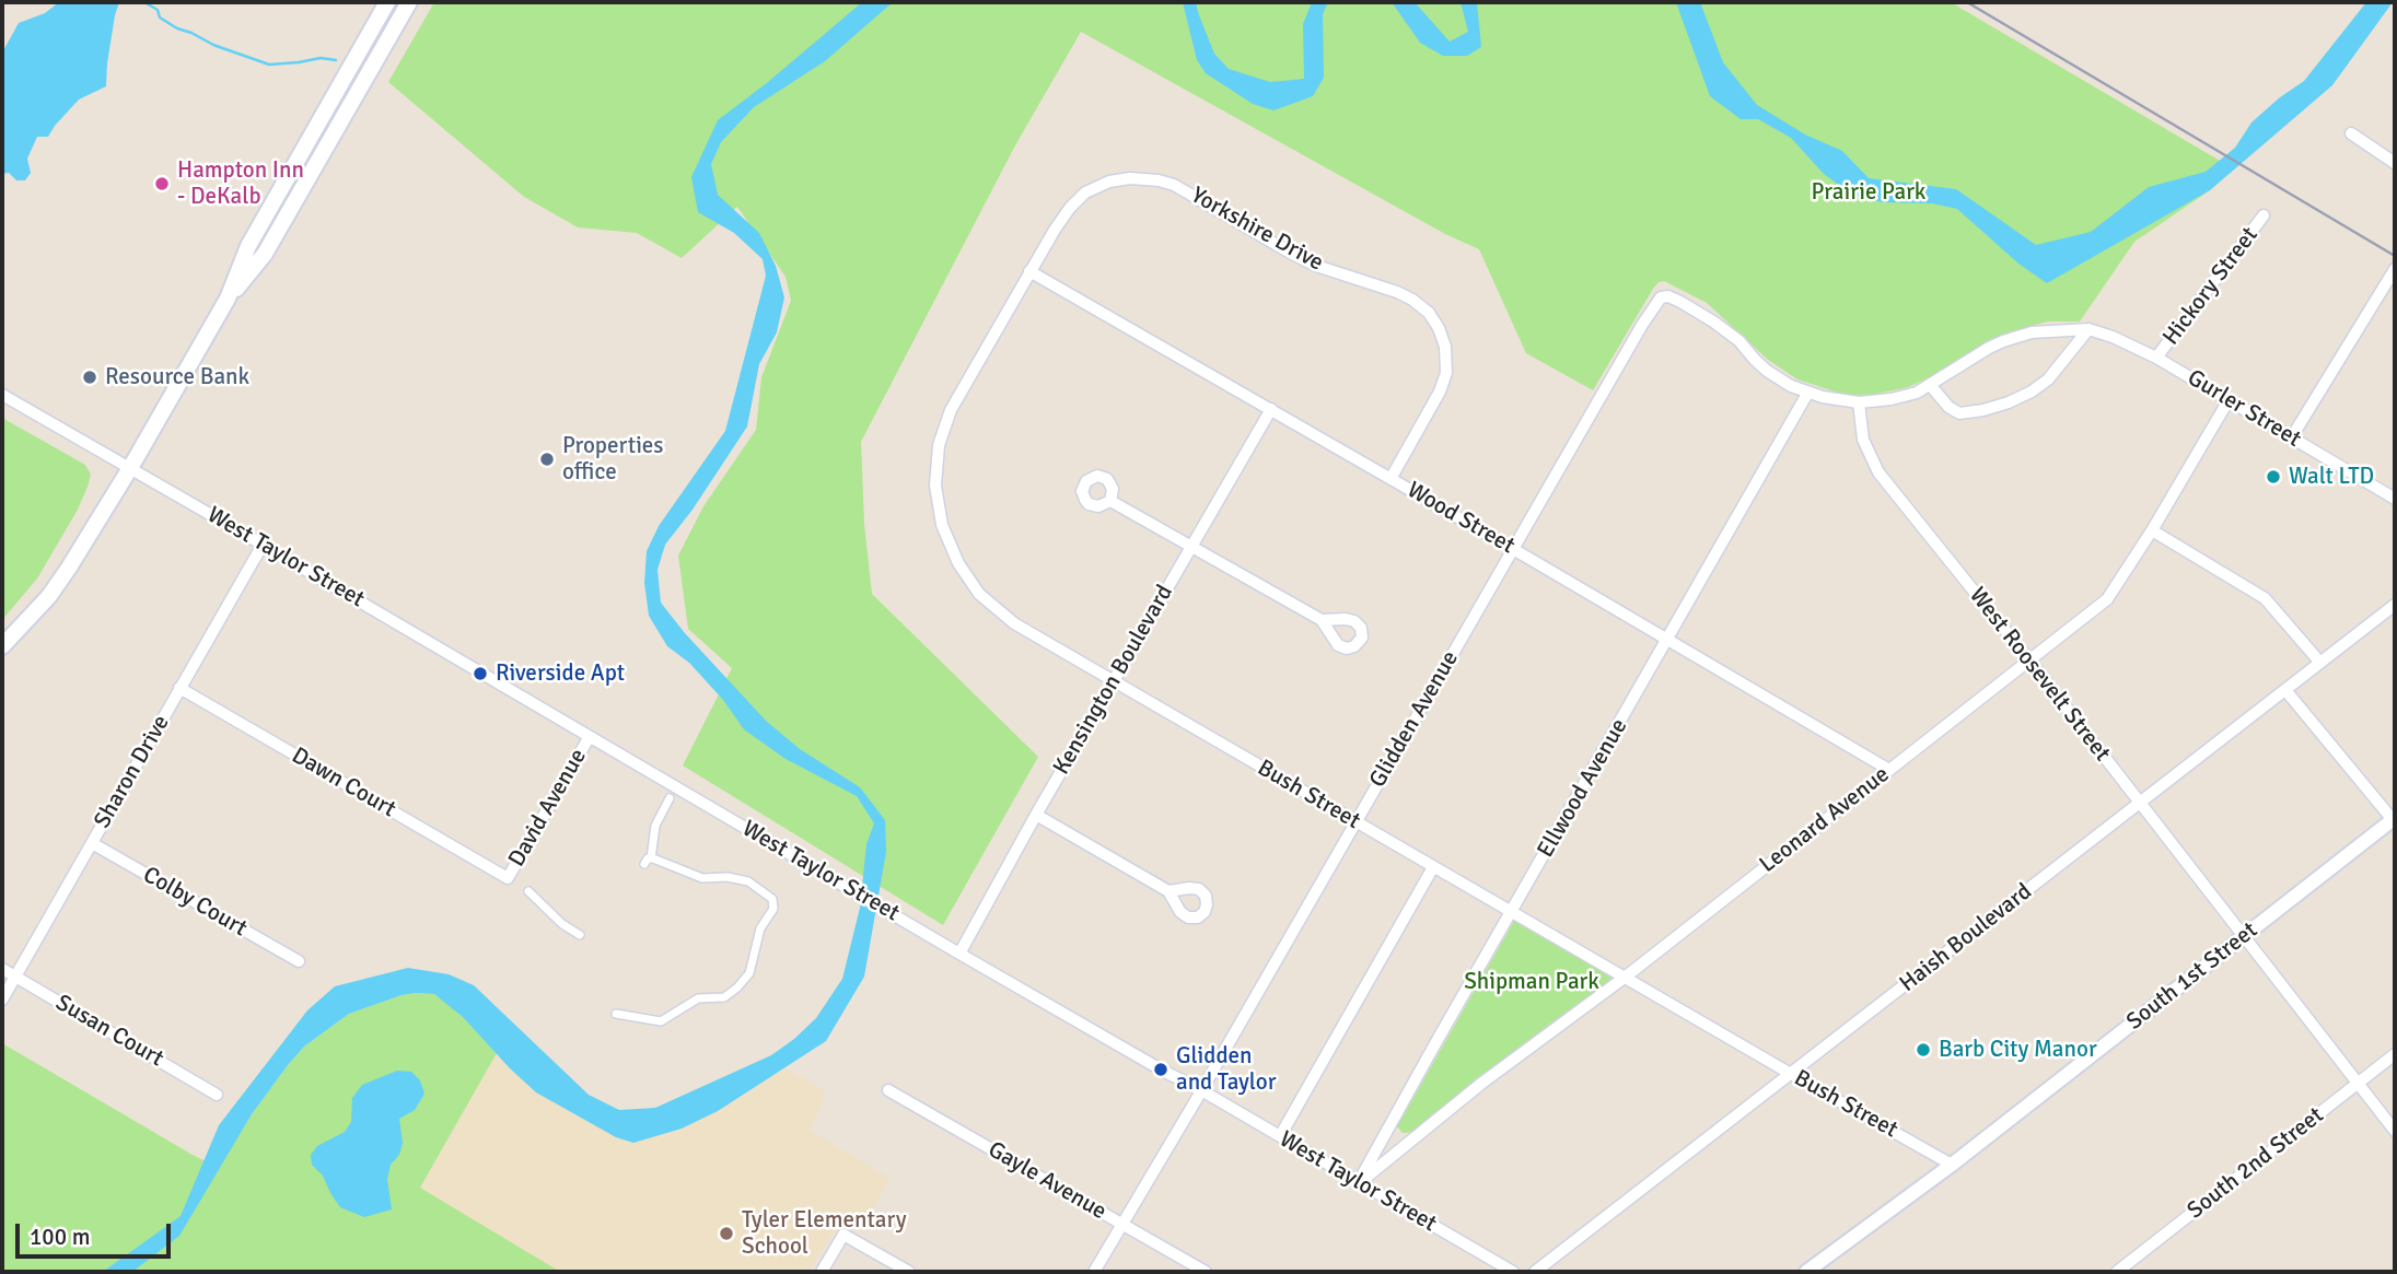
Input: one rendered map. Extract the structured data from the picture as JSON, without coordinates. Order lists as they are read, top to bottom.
{
  "streets": {
    "street": [
      "Yorkshire Drive",
      "Hickory Street",
      "Gurler Street",
      "Wood Street",
      "West Taylor Street",
      "West Roosevelt Street",
      "Kensington Boulevard",
      "Glidden Avenue",
      "Sharon Drive",
      "Dawn Court",
      "Ellwood Avenue",
      "Bush Street",
      "David Avenue",
      "Leonard Avenue",
      "Colby Court",
      "Haish Boulevard",
      "South 1st Street",
      "Susan Court",
      "South 2nd Street",
      "Gayle Avenue"
    ]
  },
  "crossings": [
    ["Yorkshire Drive", "Wood Street"],
    ["Yorkshire Drive", "Bush Street"],
    ["Hickory Street", "Gurler Street"],
    ["Gurler Street", "Leonard Avenue"],
    ["Wood Street", "Kensington Boulevard"],
    ["Wood Street", "Glidden Avenue"],
    ["Wood Street", "Ellwood Avenue"],
    ["Wood Street", "Bush Street"],
    ["Wood Street", "Leonard Avenue"],
    ["West Taylor Street", "Kensington Boulevard"],
    ["West Taylor Street", "Glidden Avenue"],
    ["West Taylor Street", "Sharon Drive"],
    ["West Taylor Street", "Ellwood Avenue"],
    ["West Taylor Street", "David Avenue"],
    ["West Taylor Street", "Leonard Avenue"],
    ["West Roosevelt Street", "Leonard Avenue"],
    ["West Roosevelt Street", "Haish Boulevard"],
    ["West Roosevelt Street", "South 1st Street"],
    ["West Roosevelt Street", "South 2nd Street"],
    ["Kensington Boulevard", "Bush Street"],
    ["Glidden Avenue", "Ellwood Avenue"],
    ["Glidden Avenue", "Bush Street"],
    ["Glidden Avenue", "Gayle Avenue"],
    ["Sharon Drive", "Dawn Court"],
    ["Sharon Drive", "Colby Court"],
    ["Sharon Drive", "Susan Court"],
    ["Dawn Court", "David Avenue"],
    ["Ellwood Avenue", "Bush Street"],
    ["Ellwood Avenue", "Leonard Avenue"],
    ["Bush Street", "Leonard Avenue"],
    ["Bush Street", "Haish Boulevard"],
    ["Bush Street", "South 1st Street"]
  ],
  "parks": ["Prairie Park", "Shipman Park"],
  "places": [
    "Hampton Inn - DeKalb",
    "Resource Bank",
    "Properties office",
    "Walt LTD",
    "Riverside Apt",
    "Barb City Manor",
    "Glidden and Taylor",
    "Tyler Elementary School"
  ],
  "scale_bar": "100 m"
}
